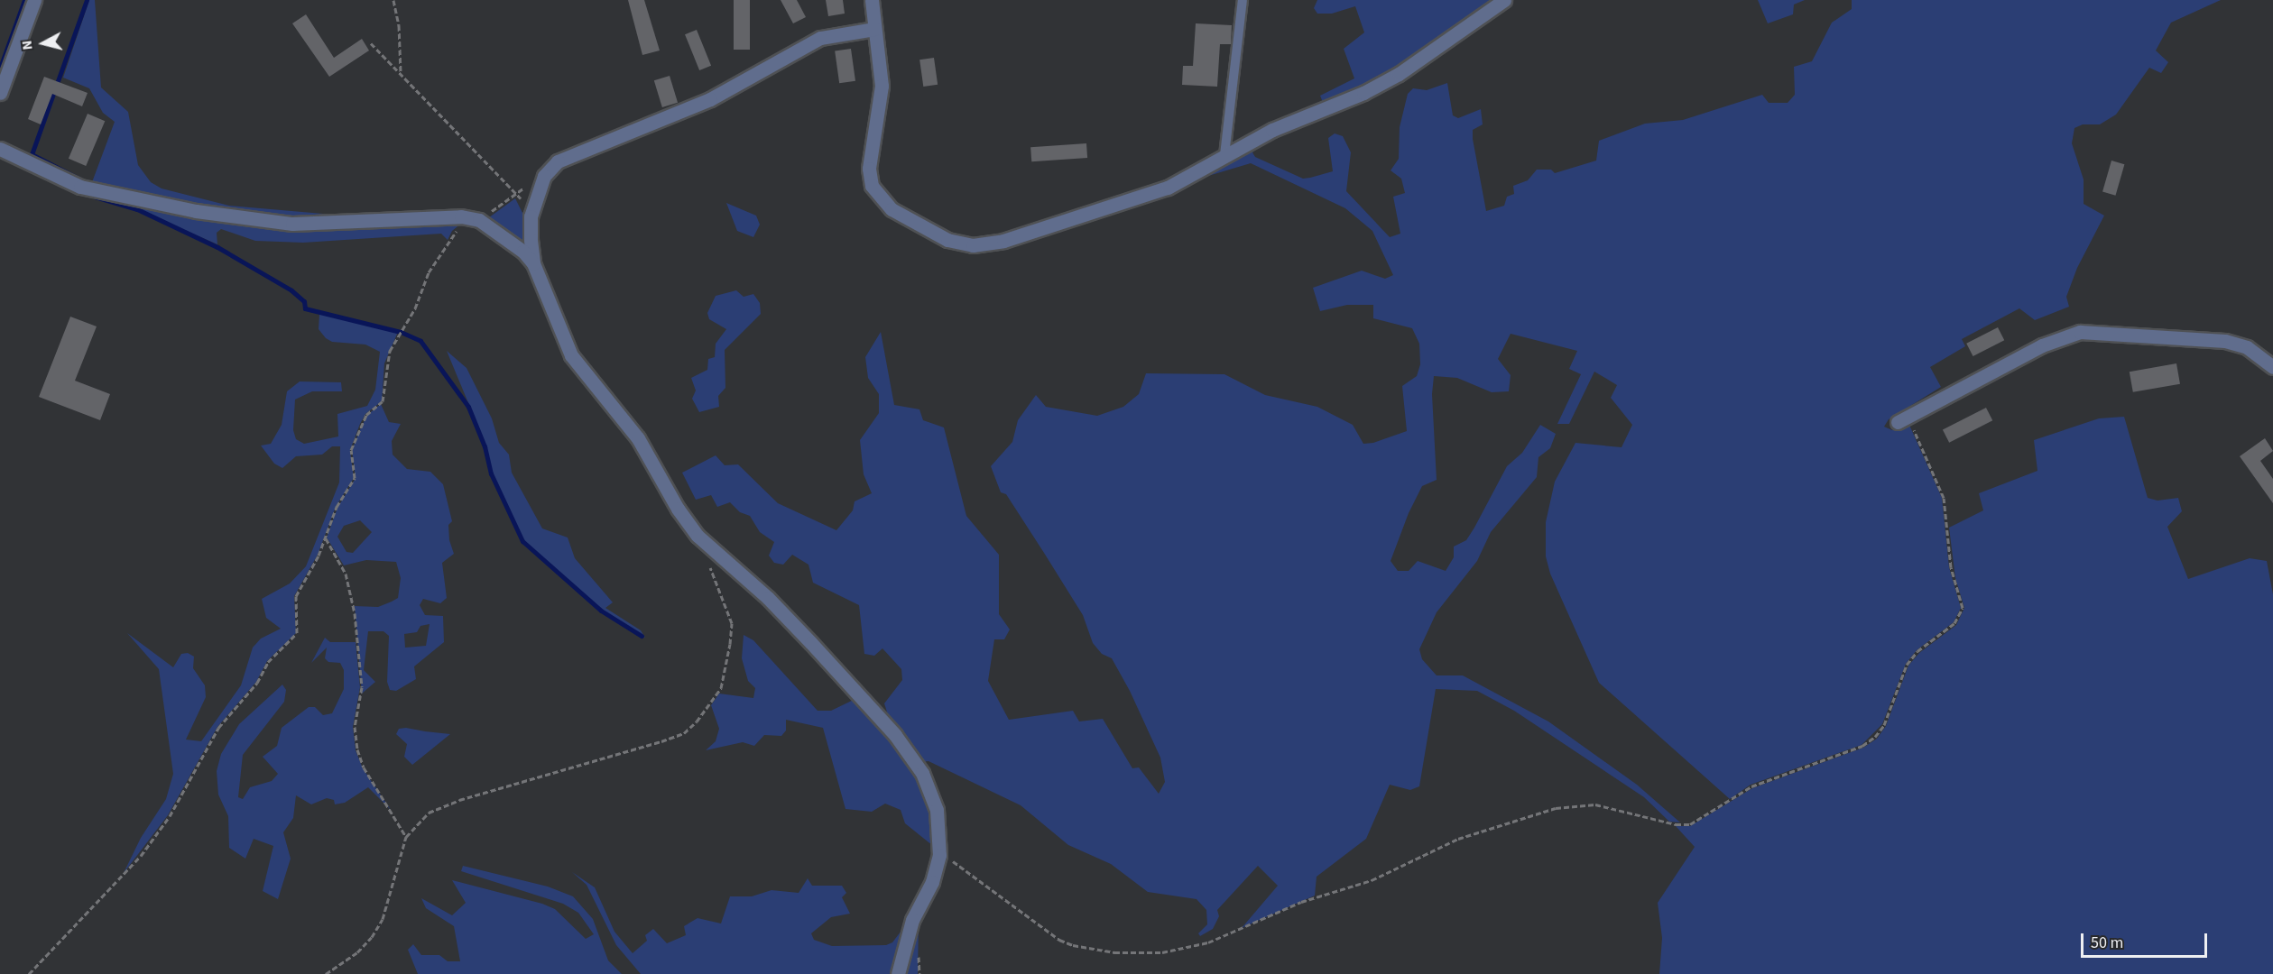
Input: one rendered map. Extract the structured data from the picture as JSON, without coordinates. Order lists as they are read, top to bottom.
{
  "scale_bar": "50 m",
  "north": "left"
}
